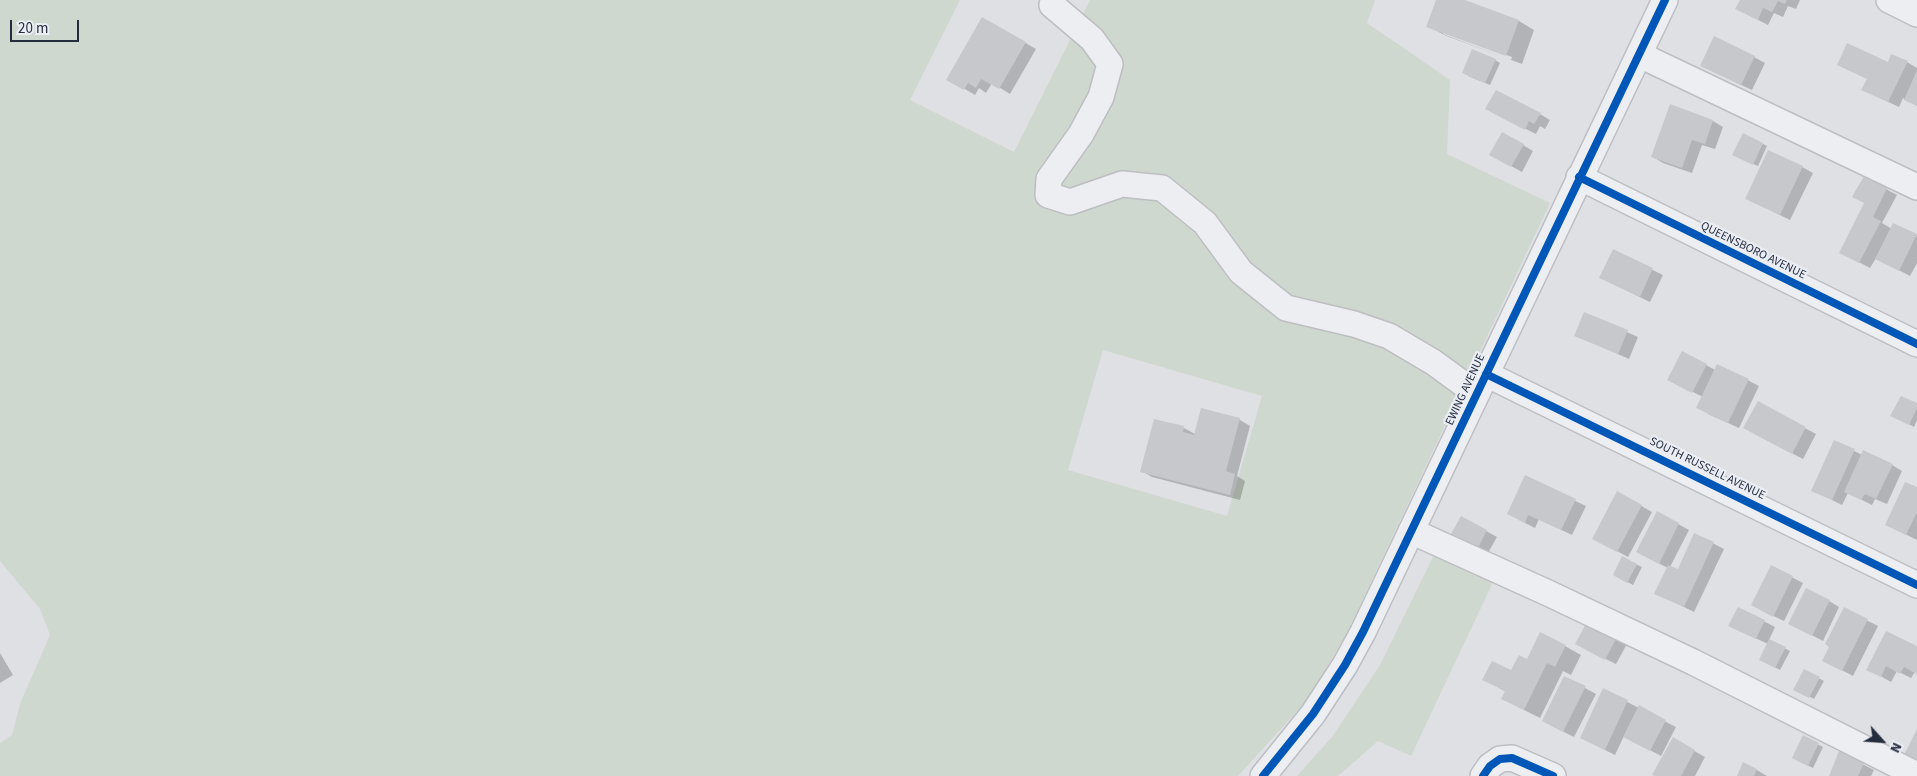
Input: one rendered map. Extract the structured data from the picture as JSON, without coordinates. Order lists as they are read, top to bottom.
{
  "streets": {
    "street": ["QUEENSBORO AVENUE", "EWING AVENUE", "SOUTH RUSSELL AVENUE"]
  },
  "crossings": [
    ["QUEENSBORO AVENUE", "EWING AVENUE"],
    ["EWING AVENUE", "SOUTH RUSSELL AVENUE"]
  ],
  "scale_bar": "20 m",
  "north": "bottom right"
}
